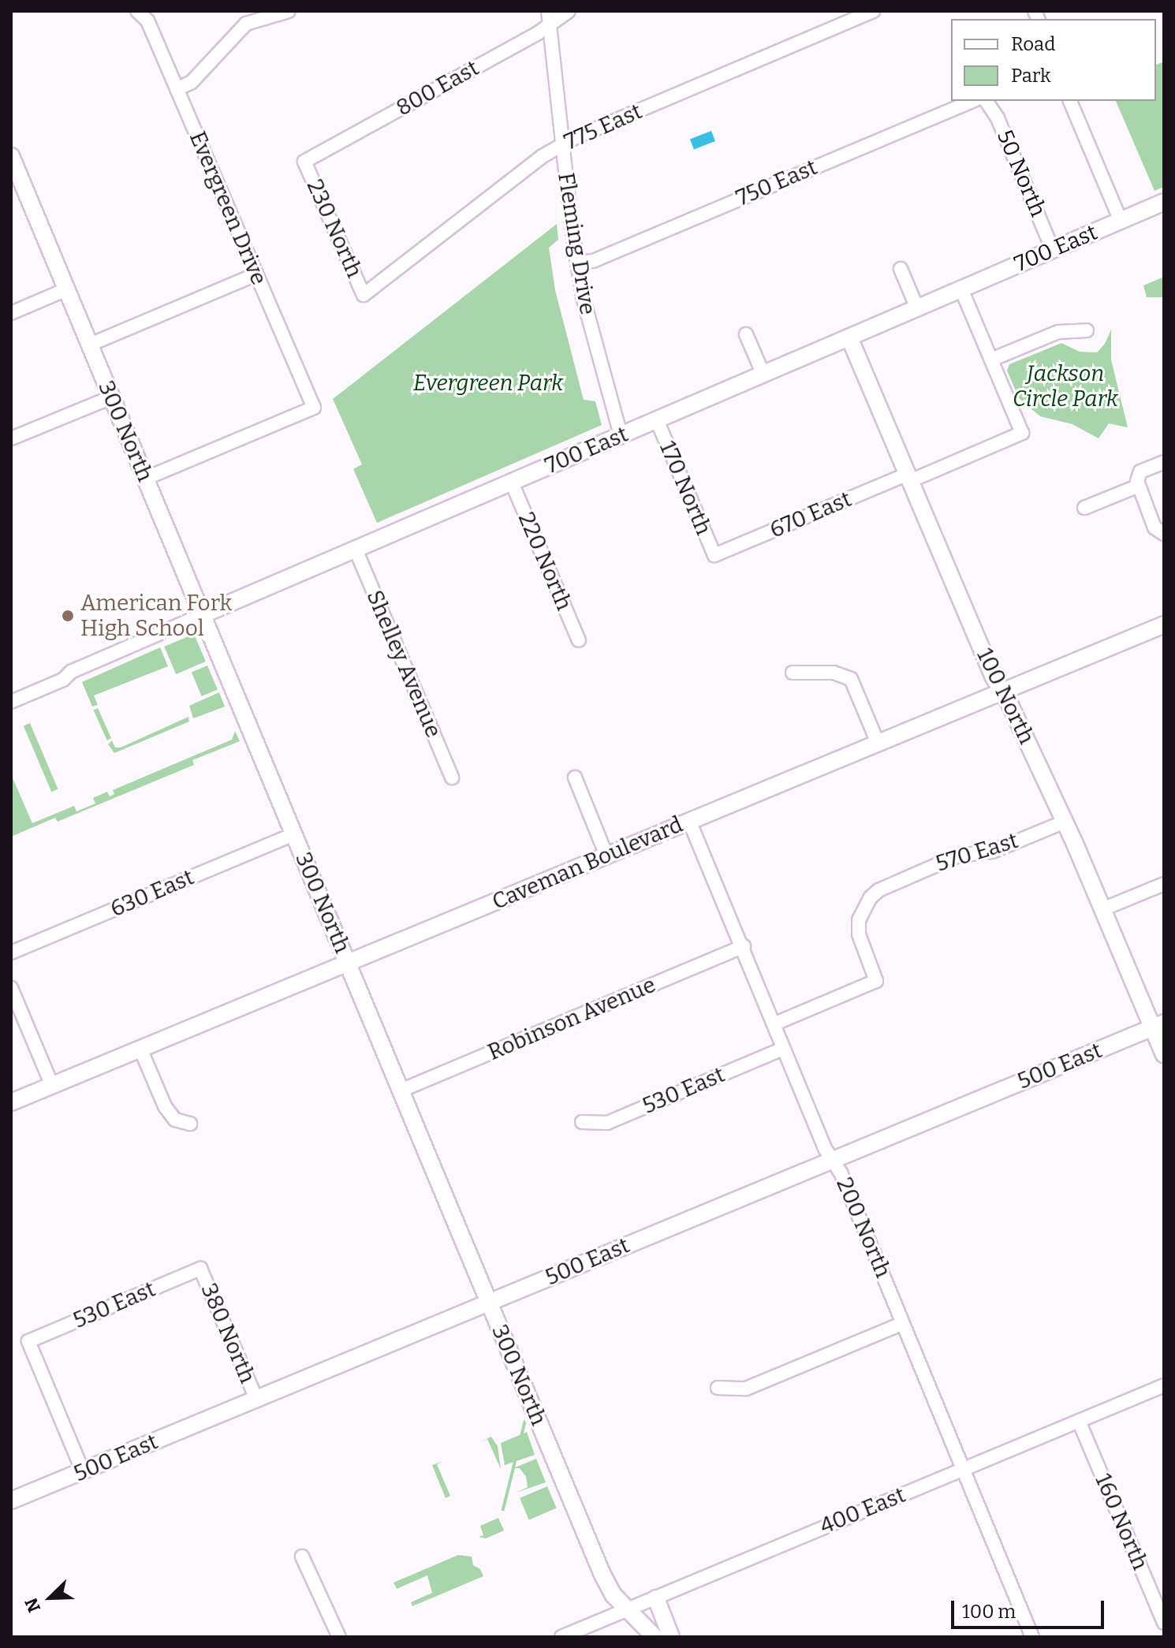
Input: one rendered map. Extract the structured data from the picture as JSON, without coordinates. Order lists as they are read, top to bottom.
{
  "streets": {
    "street": [
      "800 East",
      "775 East",
      "50 North",
      "750 East",
      "Evergreen Drive",
      "230 North",
      "Fleming Drive",
      "700 East",
      "300 North",
      "170 North",
      "670 East",
      "220 North",
      "Shelley Avenue",
      "100 North",
      "570 East",
      "Caveman Boulevard",
      "630 East",
      "Robinson Avenue",
      "500 East",
      "530 East",
      "200 North",
      "380 North",
      "400 East",
      "160 North"
    ]
  },
  "crossings": [
    ["800 East", "230 North"],
    ["800 East", "Fleming Drive"],
    ["775 East", "230 North"],
    ["775 East", "Fleming Drive"],
    ["50 North", "700 East"],
    ["750 East", "Fleming Drive"],
    ["Evergreen Drive", "300 North"],
    ["Fleming Drive", "700 East"],
    ["700 East", "300 North"],
    ["700 East", "170 North"],
    ["700 East", "220 North"],
    ["700 East", "Shelley Avenue"],
    ["700 East", "100 North"],
    ["300 North", "Caveman Boulevard"],
    ["300 North", "630 East"],
    ["300 North", "Robinson Avenue"],
    ["300 North", "500 East"],
    ["300 North", "400 East"],
    ["170 North", "670 East"],
    ["670 East", "100 North"],
    ["100 North", "570 East"],
    ["100 North", "Caveman Boulevard"],
    ["100 North", "500 East"],
    ["570 East", "200 North"],
    ["Caveman Boulevard", "200 North"],
    ["Robinson Avenue", "200 North"],
    ["500 East", "530 East"],
    ["500 East", "200 North"],
    ["500 East", "380 North"],
    ["530 East", "200 North"],
    ["530 East", "380 North"],
    ["200 North", "400 East"],
    ["400 East", "160 North"]
  ],
  "parks": ["Jackson Circle Park", "Evergreen Park"],
  "places": ["American Fork High School"],
  "legend": ["Road", "Park"],
  "scale_bar": "100 m",
  "north": "bottom left"
}
